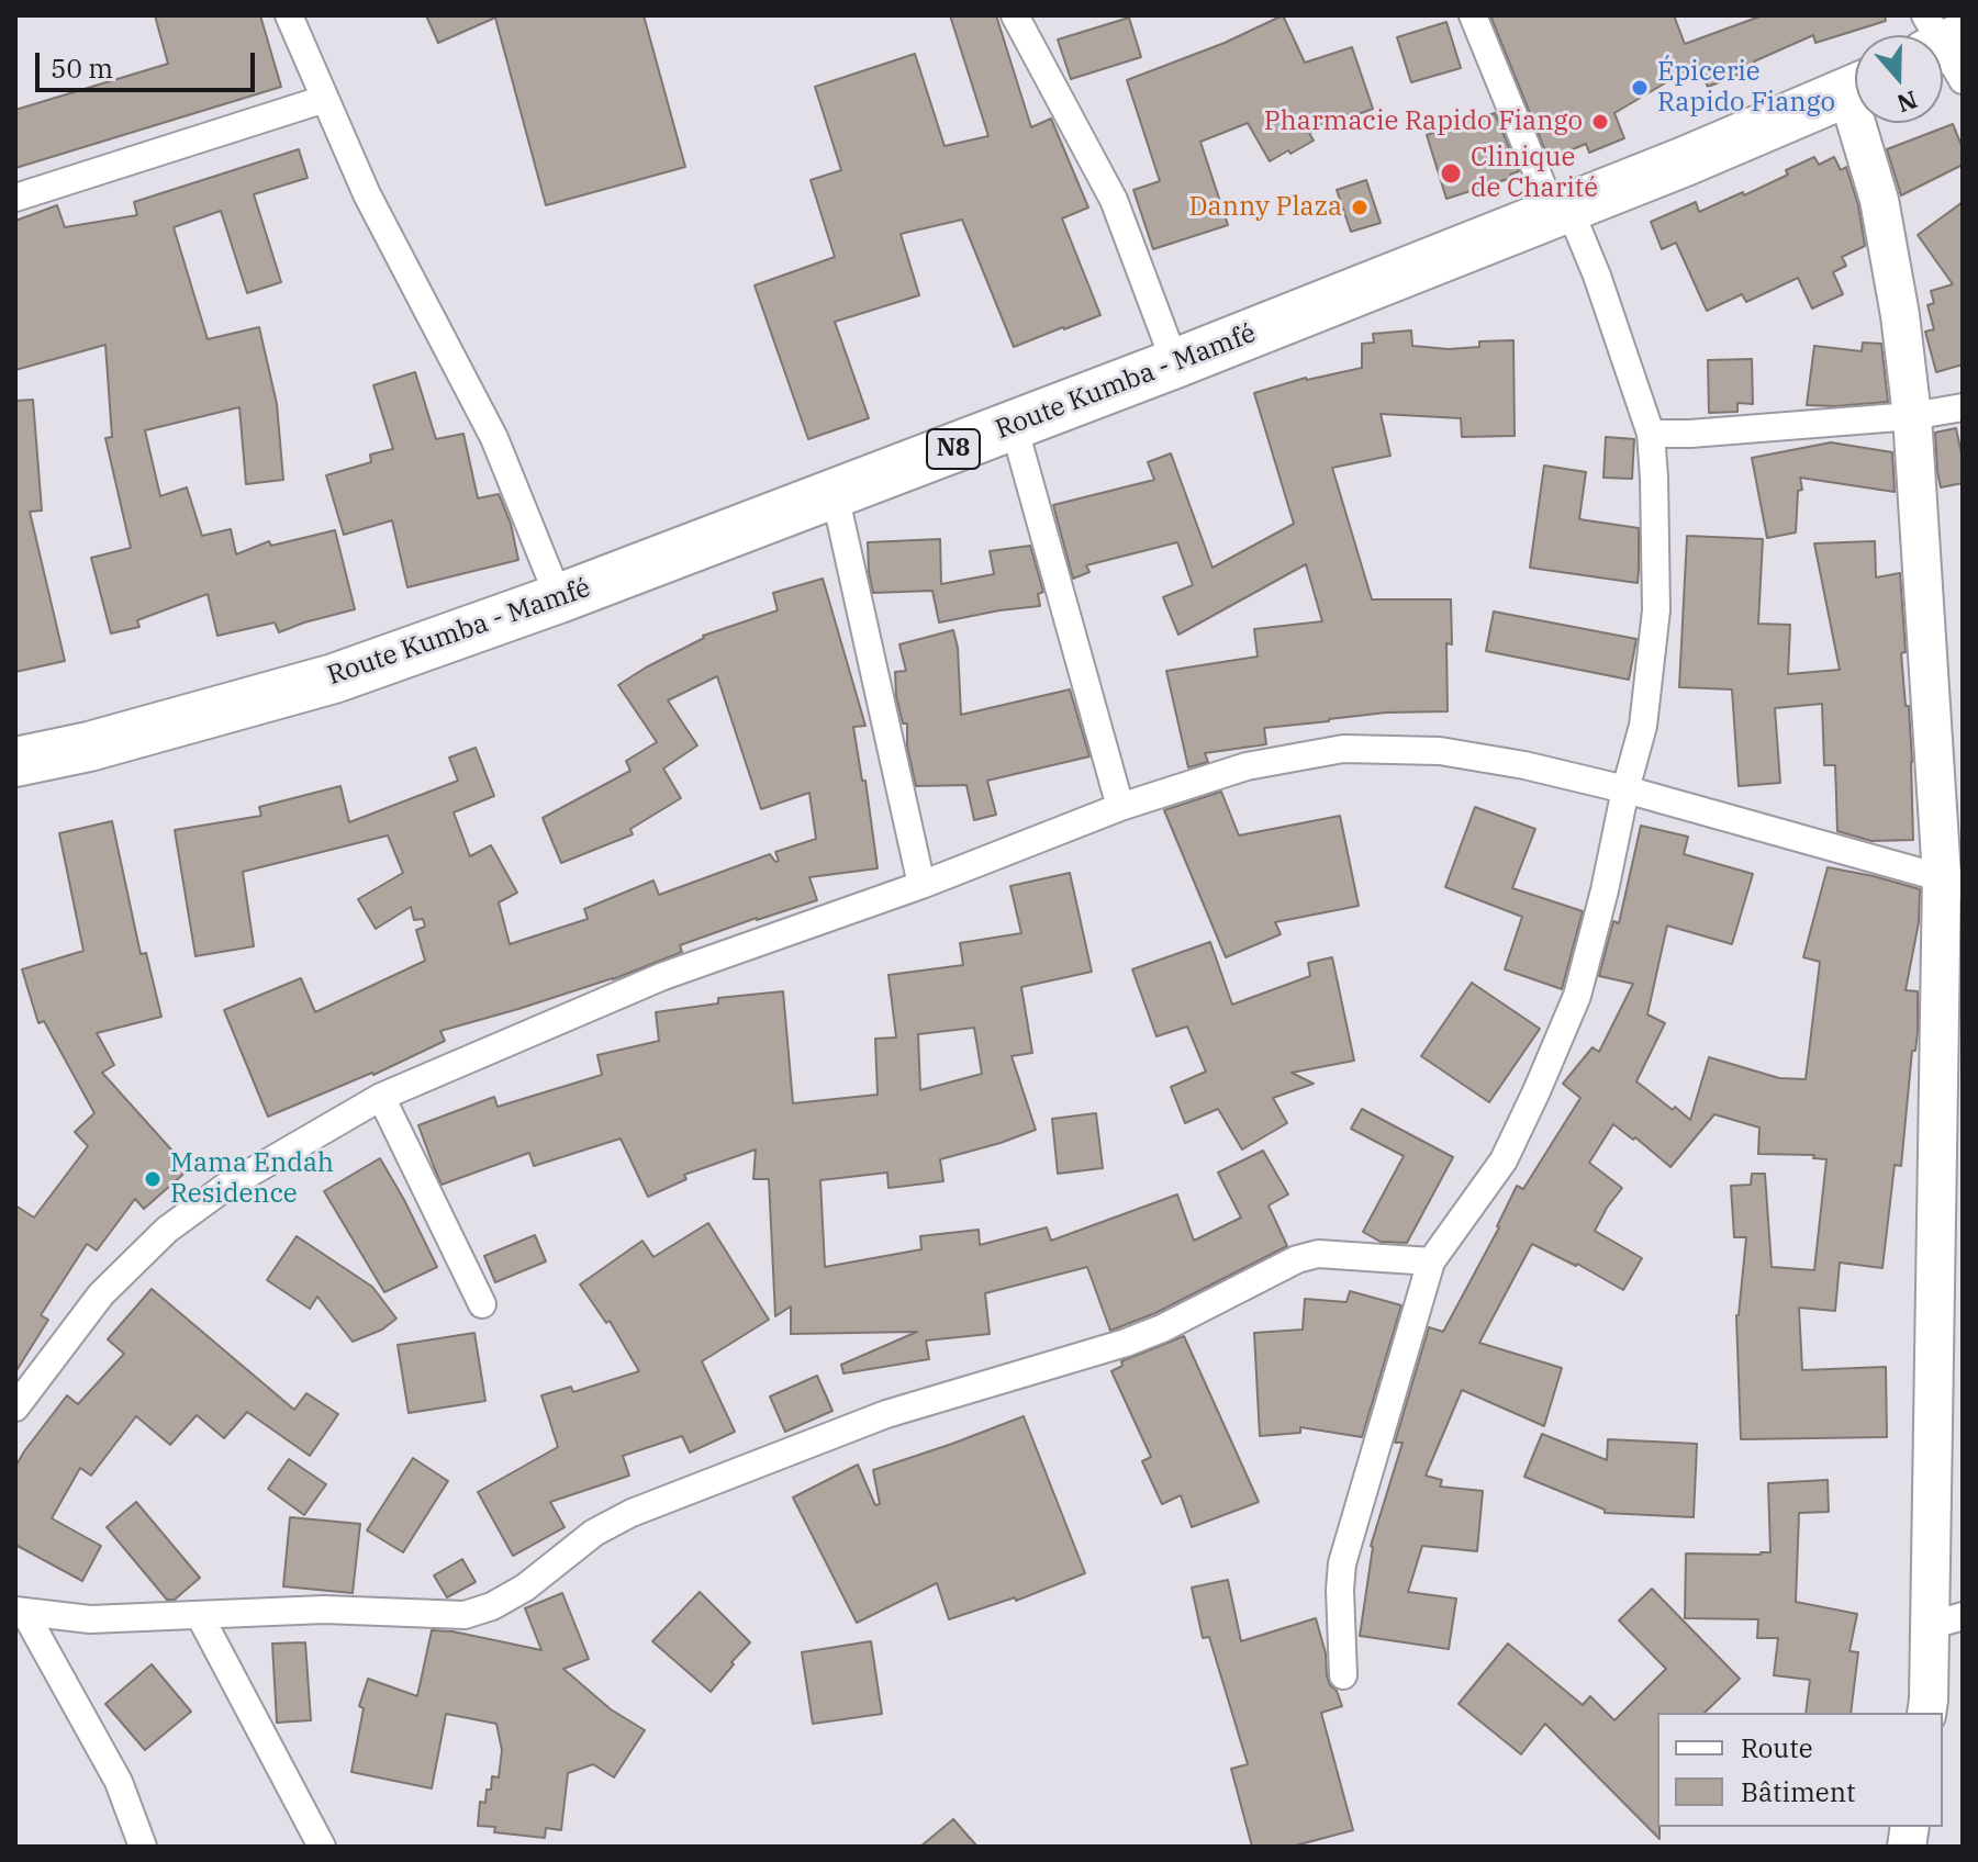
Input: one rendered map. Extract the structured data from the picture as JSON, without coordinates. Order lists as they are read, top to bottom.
{
  "streets": {
    "highway": ["Route Kumba - Mamfé", "N8"]
  },
  "places": [
    "Épicerie Rapido Fiango",
    "Pharmacie Rapido Fiango",
    "Clinique de Charité",
    "Danny Plaza",
    "Mama Endah Residence"
  ],
  "legend": ["Route", "Bâtiment"],
  "scale_bar": "50 m",
  "north": "bottom"
}
